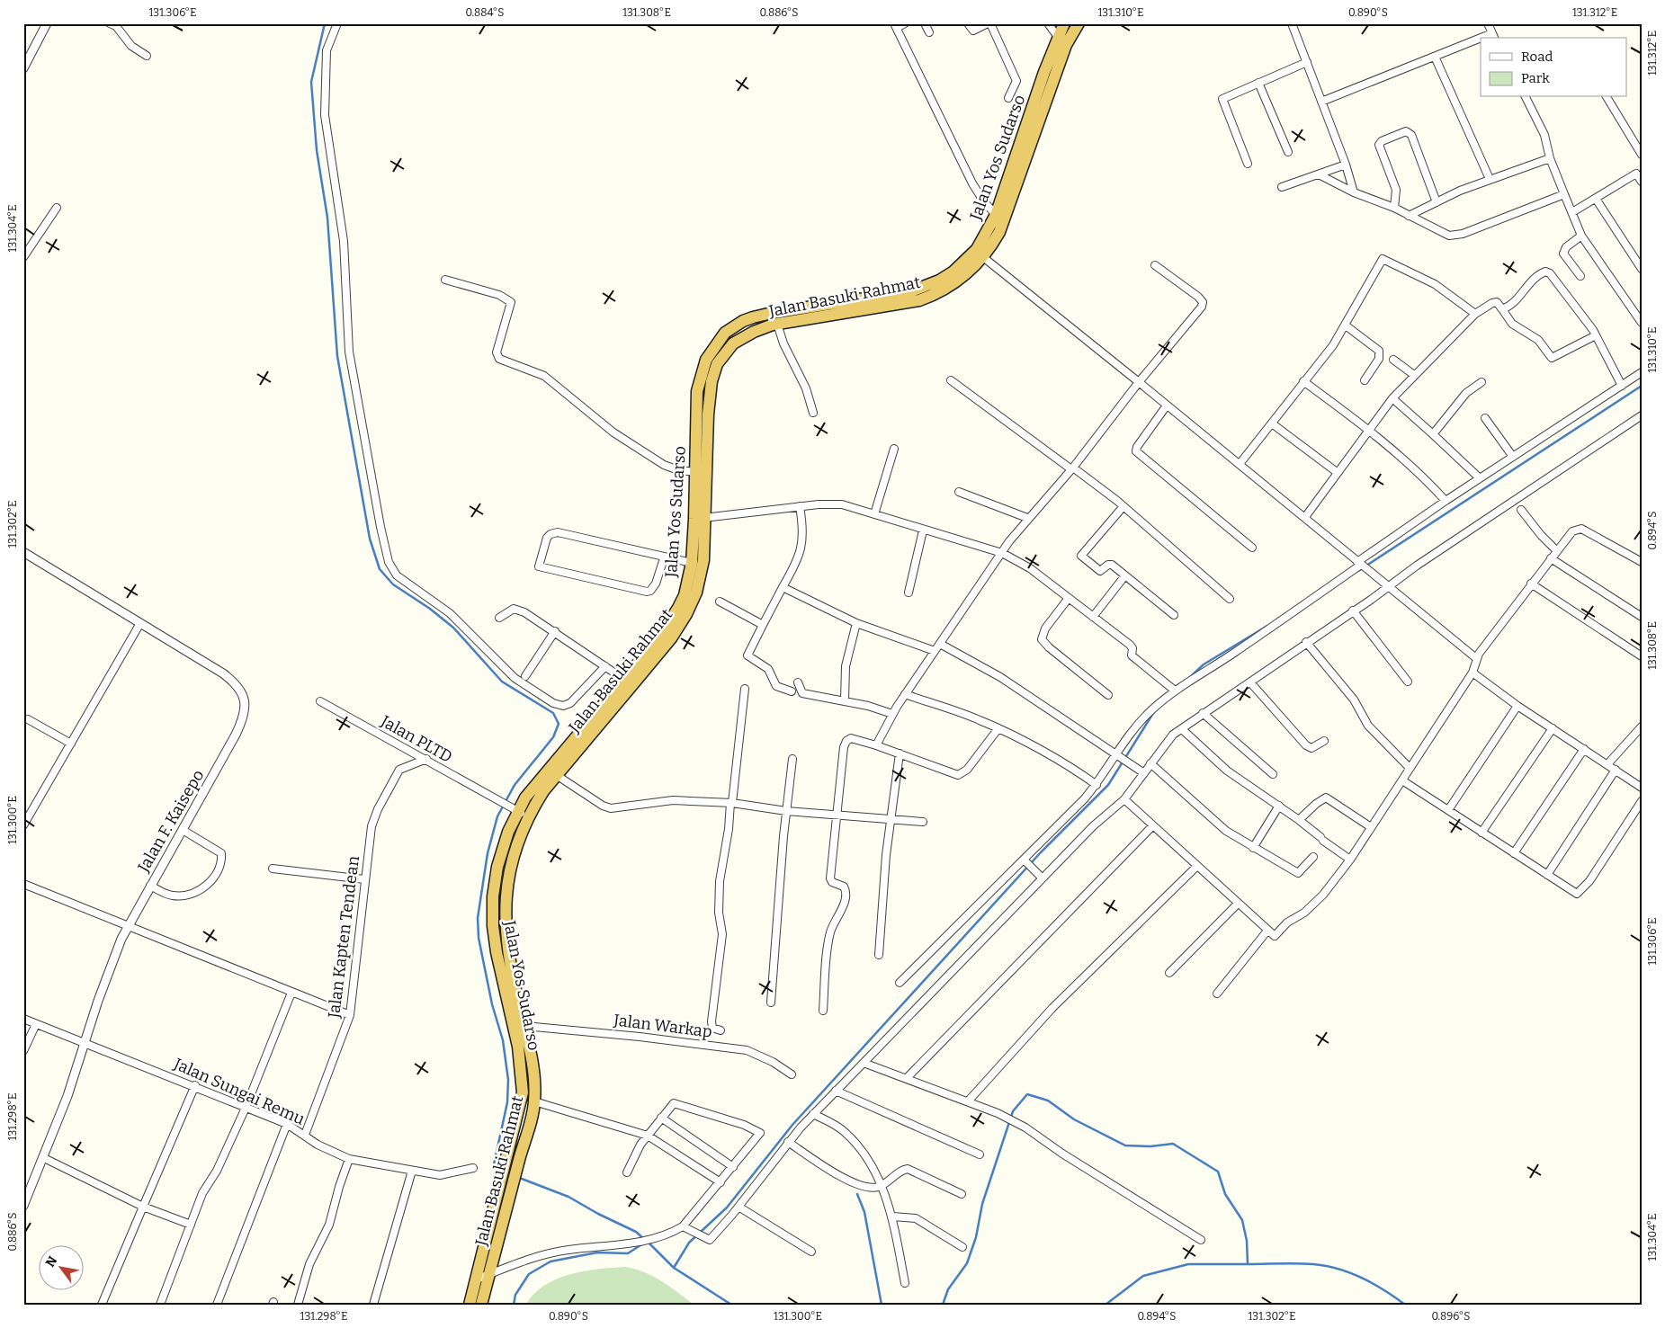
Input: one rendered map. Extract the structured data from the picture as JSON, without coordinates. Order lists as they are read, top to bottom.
{
  "streets": {
    "highway": ["Jalan Yos Sudarso", "Jalan Basuki Rahmat"],
    "street": [
      "Jalan PLTD",
      "Jalan F. Kaisepo",
      "Jalan Kapten Tendean",
      "Jalan Warkap",
      "Jalan Sungai Remu"
    ]
  },
  "crossings": [
    ["Jalan Yos Sudarso", "Jalan Basuki Rahmat"],
    ["Jalan Yos Sudarso", "Jalan PLTD"],
    ["Jalan Basuki Rahmat", "Jalan PLTD"],
    ["Jalan Basuki Rahmat", "Jalan Warkap"],
    ["Jalan PLTD", "Jalan Kapten Tendean"],
    ["Jalan F. Kaisepo", "Jalan Sungai Remu"],
    ["Jalan Kapten Tendean", "Jalan Sungai Remu"]
  ],
  "legend": ["Road", "Park"],
  "north": "top left",
  "coordinates": [
    "131.306°E",
    "0.884°S",
    "131.308°E",
    "0.886°S",
    "131.310°E",
    "0.890°S",
    "131.312°E",
    "131.304°E",
    "131.302°E",
    "0.894°S",
    "131.300°E",
    "131.298°E",
    "0.896°S"
  ]
}
